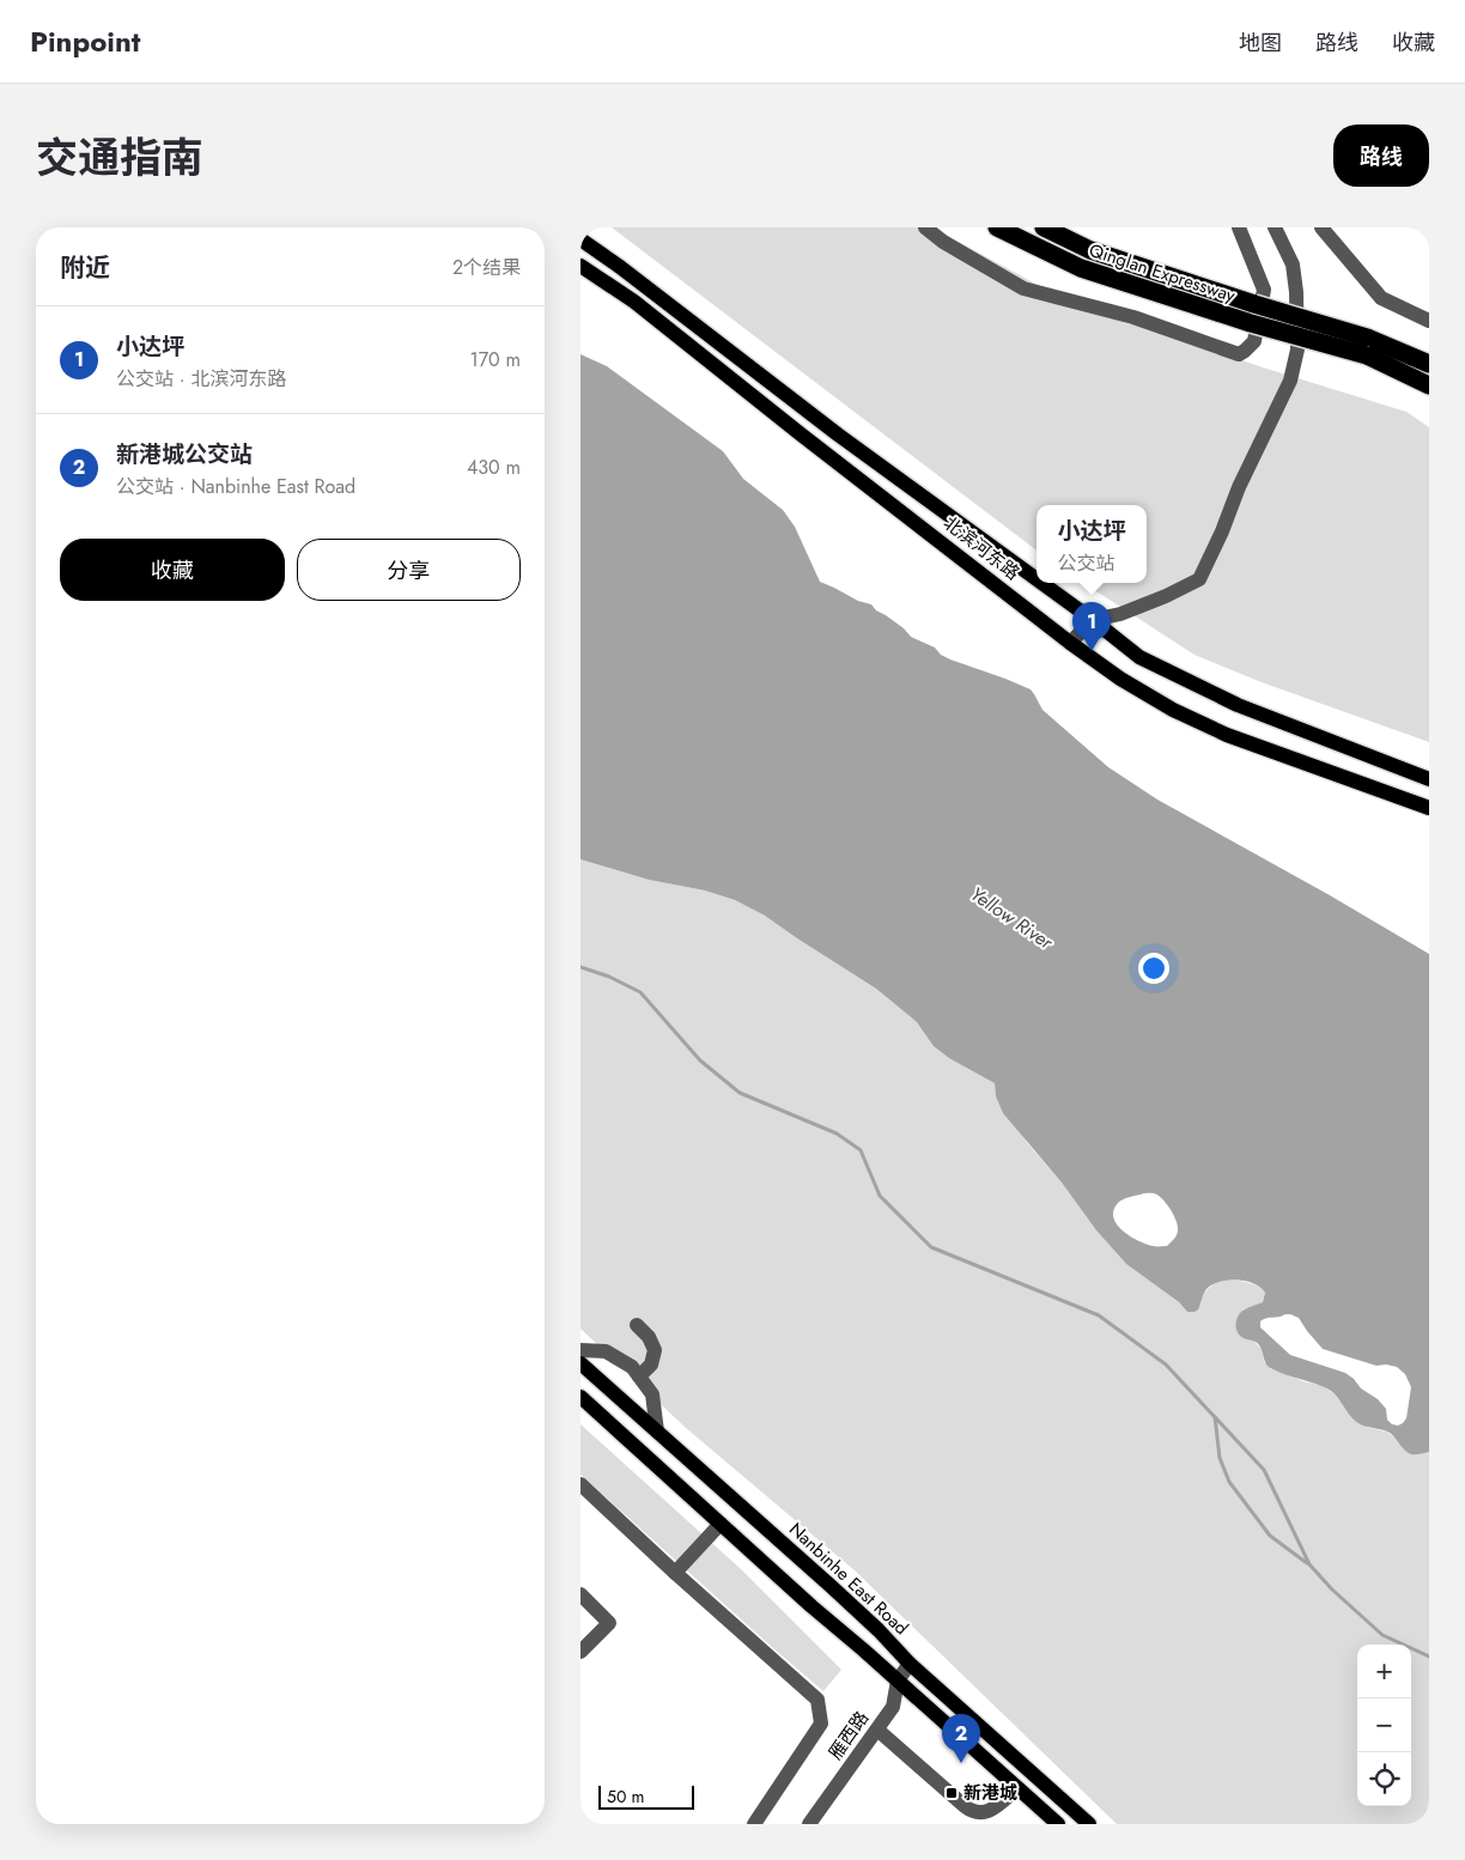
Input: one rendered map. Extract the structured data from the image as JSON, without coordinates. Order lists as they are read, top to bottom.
{
  "streets": {
    "highway": ["Qinglan Expressway"],
    "main road": ["北滨河东路", "Nanbinhe East Road"],
    "street": ["雁西路"]
  },
  "crossings": [
    ["Nanbinhe East Road", "雁西路"]
  ],
  "water": ["Yellow River"],
  "places": {
    "transit": ["新港城"]
  },
  "scale_bar": "50 m",
  "page": {
    "header": "Pinpoint",
    "nav": ["地图", "路线", "收藏"],
    "title": "交通指南",
    "buttons": [
      "路线",
      ["收藏", "分享"]
    ],
    "heading": ["附近", "2个结果"],
    "list": [
      {
        "mark": "1",
        "name": "小达坪",
        "note": "公交站 · 北滨河东路",
        "value": "170 m"
      },
      {
        "mark": "2",
        "name": "新港城公交站",
        "note": "公交站 · Nanbinhe East Road",
        "value": "430 m"
      }
    ],
    "popup": ["小达坪", "公交站"],
    "pins": ["1", "2"],
    "map_buttons": ["+", "−"],
    "scale": "50 m"
  }
}
